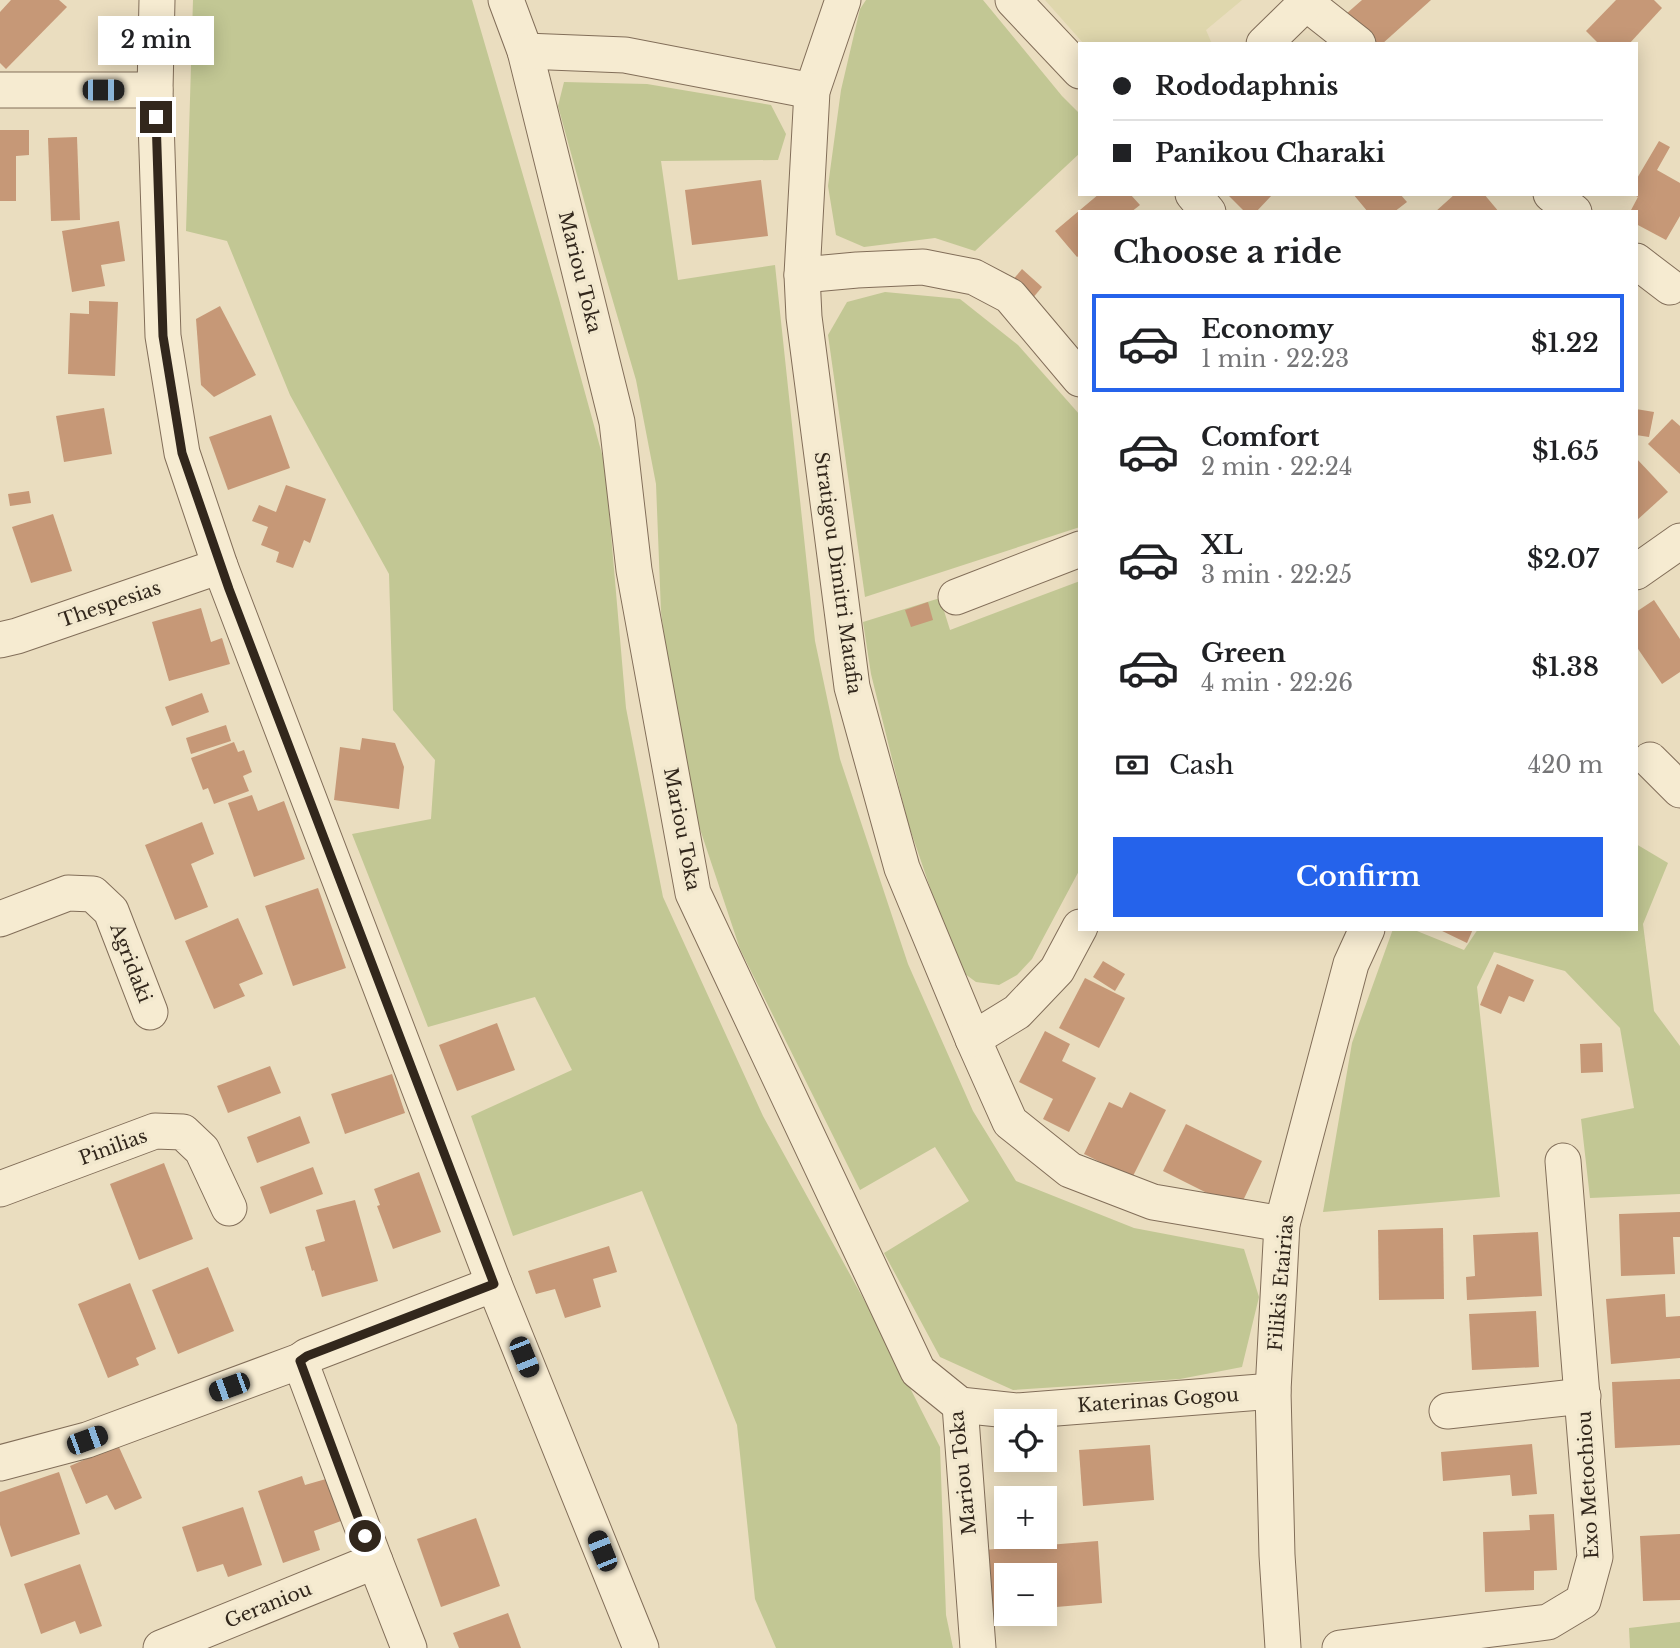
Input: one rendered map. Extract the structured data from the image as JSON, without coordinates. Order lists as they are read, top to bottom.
{
  "streets": {
    "street": [
      "Mariou Toka",
      "Stratigou Dimitri Matafia",
      "Thespesias",
      "Agridaki",
      "Pinilias",
      "Filikis Etairias",
      "Katerinas Gogou",
      "Exo Metochiou",
      "Geraniou"
    ]
  },
  "crossings": [
    ["Mariou Toka", "Katerinas Gogou"],
    ["Stratigou Dimitri Matafia", "Filikis Etairias"],
    ["Filikis Etairias", "Katerinas Gogou"]
  ],
  "page": {
    "bubble": "2 min",
    "banner": ["Rododaphnis", "Panikou Charaki"],
    "heading": "Choose a ride",
    "list": [
      {
        "name": "Economy",
        "note": "1 min · 22:23",
        "value": "$1.22"
      },
      {
        "name": "Comfort",
        "note": "2 min · 22:24",
        "value": "$1.65"
      },
      {
        "name": "XL",
        "note": "3 min · 22:25",
        "value": "$2.07"
      },
      {
        "name": "Green",
        "note": "4 min · 22:26",
        "value": "$1.38"
      }
    ],
    "pay": ["Cash", "420 m"],
    "buttons": "Confirm",
    "map_buttons": ["+", "−"]
  }
}
